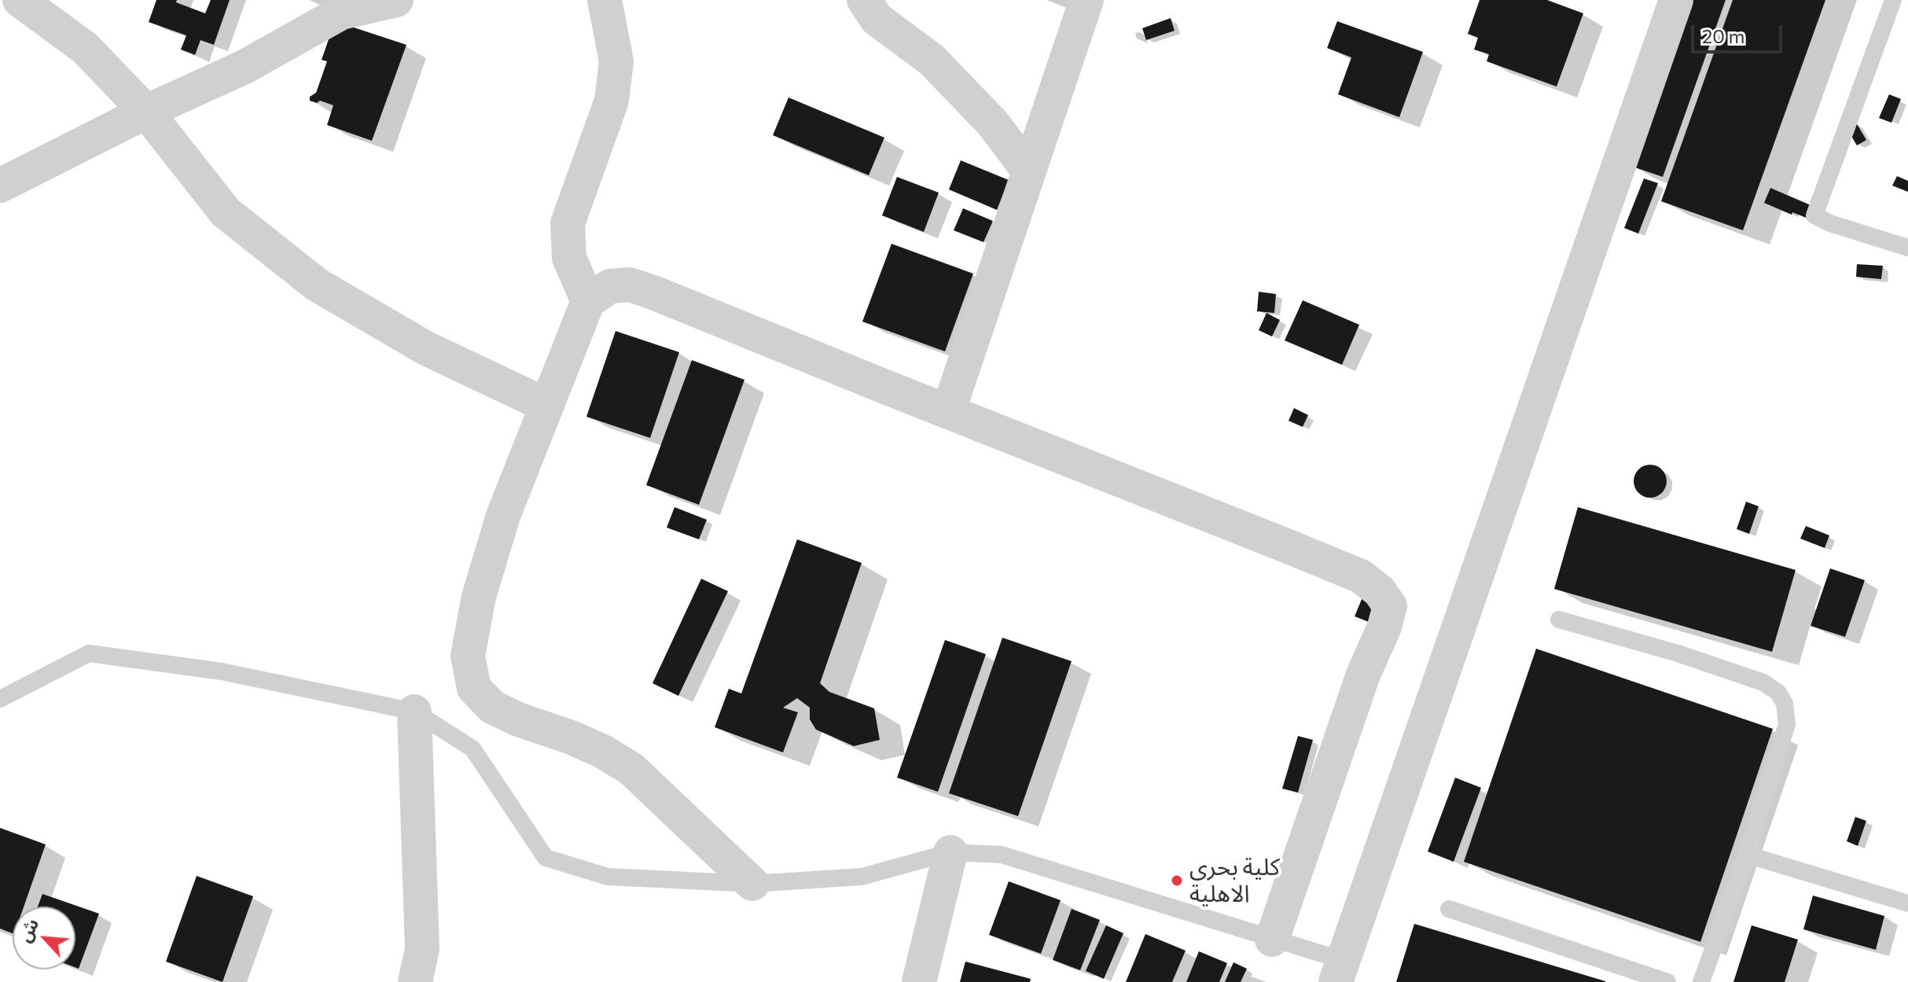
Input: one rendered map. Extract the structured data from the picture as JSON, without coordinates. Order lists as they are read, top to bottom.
{
  "places": ["كلية بحري الاهلية"],
  "scale_bar": "20 m",
  "north": "top left"
}
